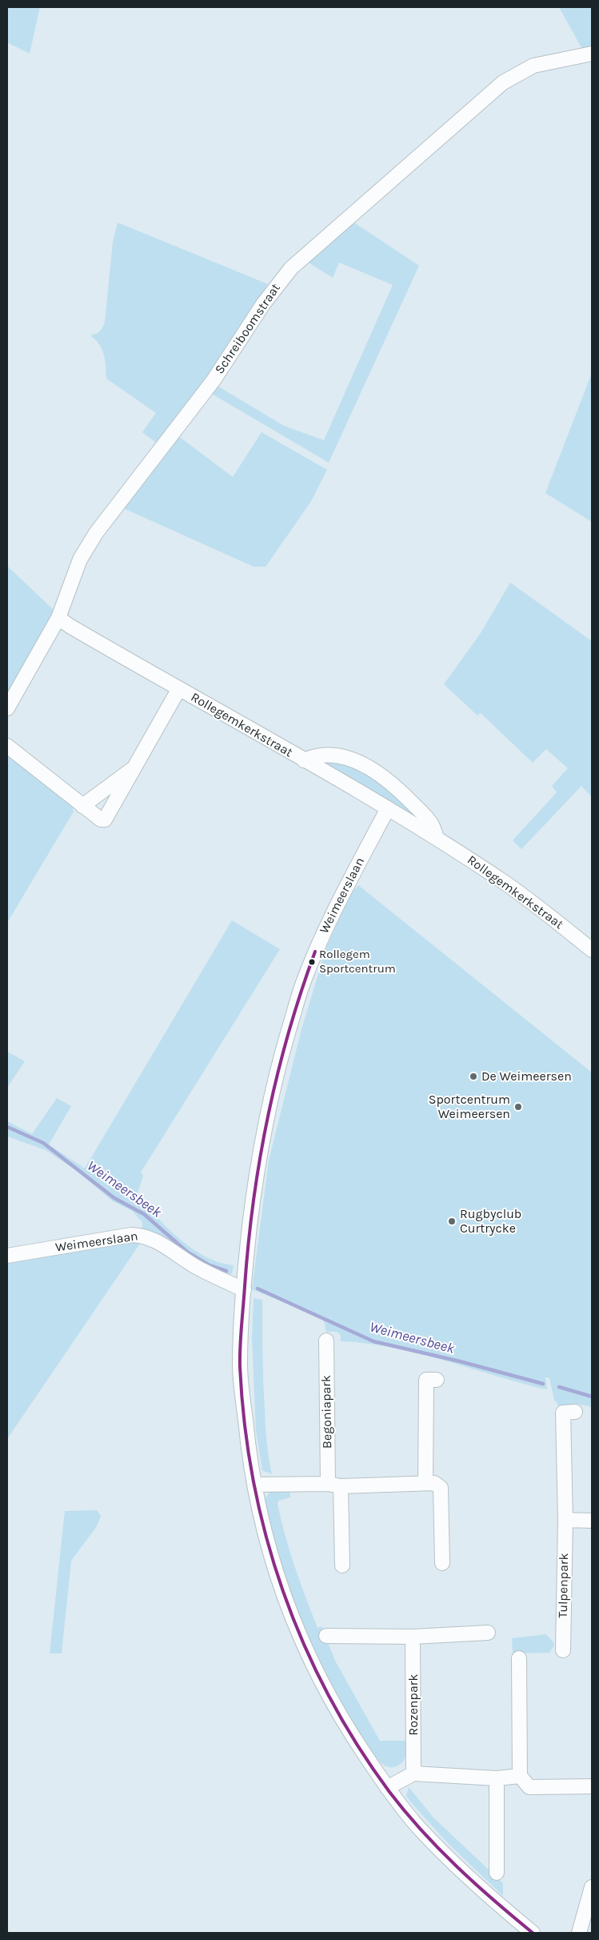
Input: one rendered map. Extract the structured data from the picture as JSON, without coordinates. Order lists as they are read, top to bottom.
{
  "streets": {
    "street": [
      "Schreiboomstraat",
      "Rollegemkerkstraat",
      "Weimeerslaan",
      "Begoniapark",
      "Tulpenpark",
      "Rozenpark"
    ]
  },
  "crossings": [
    ["Schreiboomstraat", "Rollegemkerkstraat"],
    ["Rollegemkerkstraat", "Weimeerslaan"]
  ],
  "water": ["Weimeersbeek"],
  "places": [
    "Rollegem Sportcentrum",
    "De Weimeersen",
    "Sportcentrum Weimeersen",
    "Rugbyclub Curtrycke"
  ]
}
